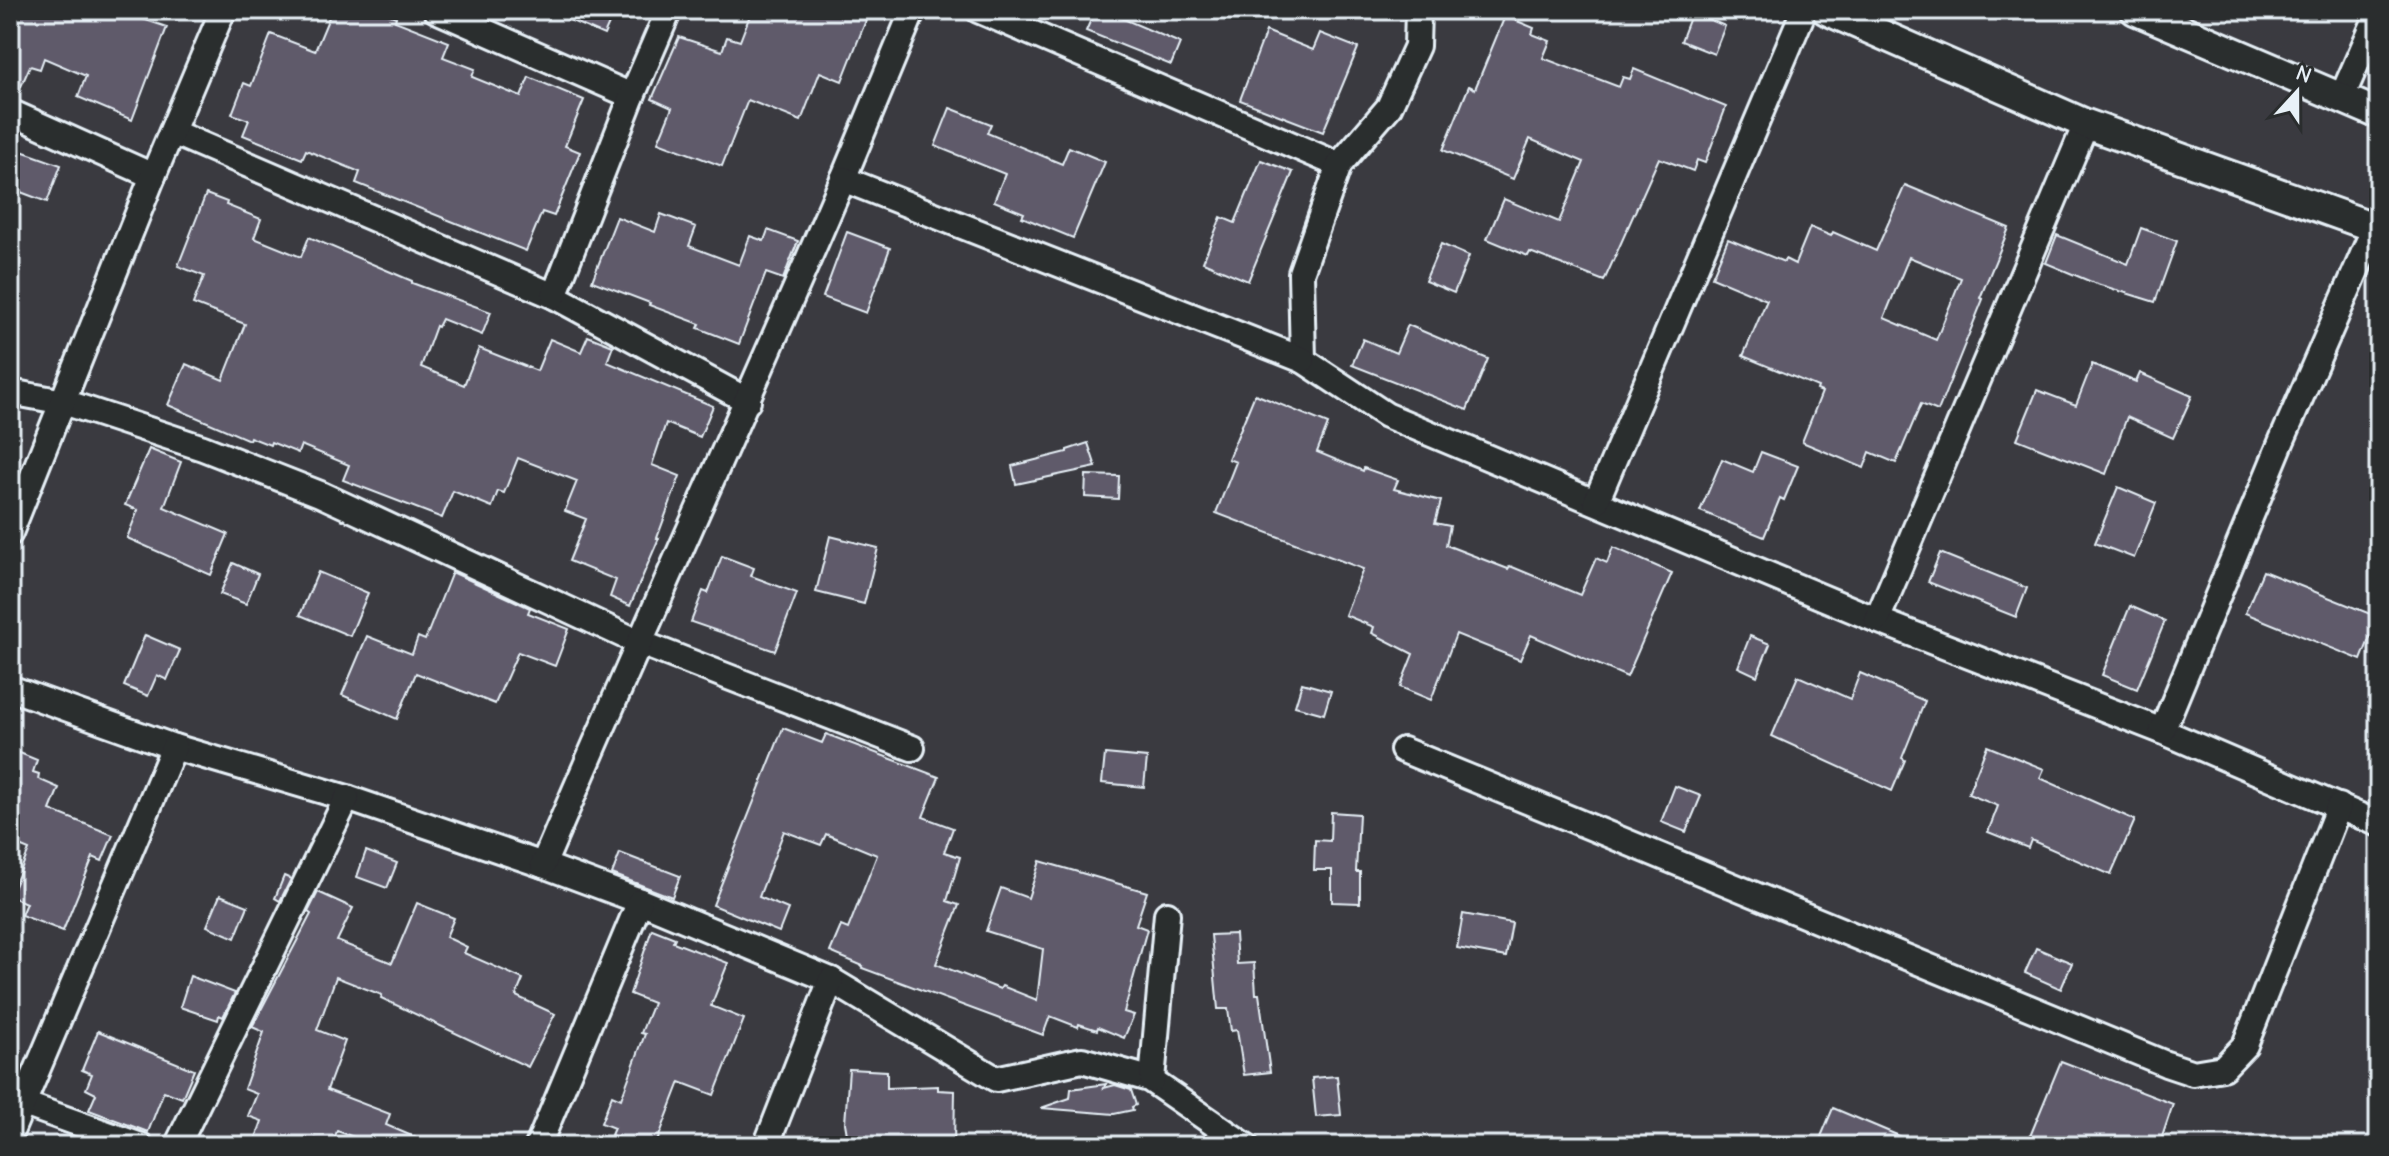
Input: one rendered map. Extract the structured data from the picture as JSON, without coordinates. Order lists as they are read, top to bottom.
{
  "north": "top"
}
